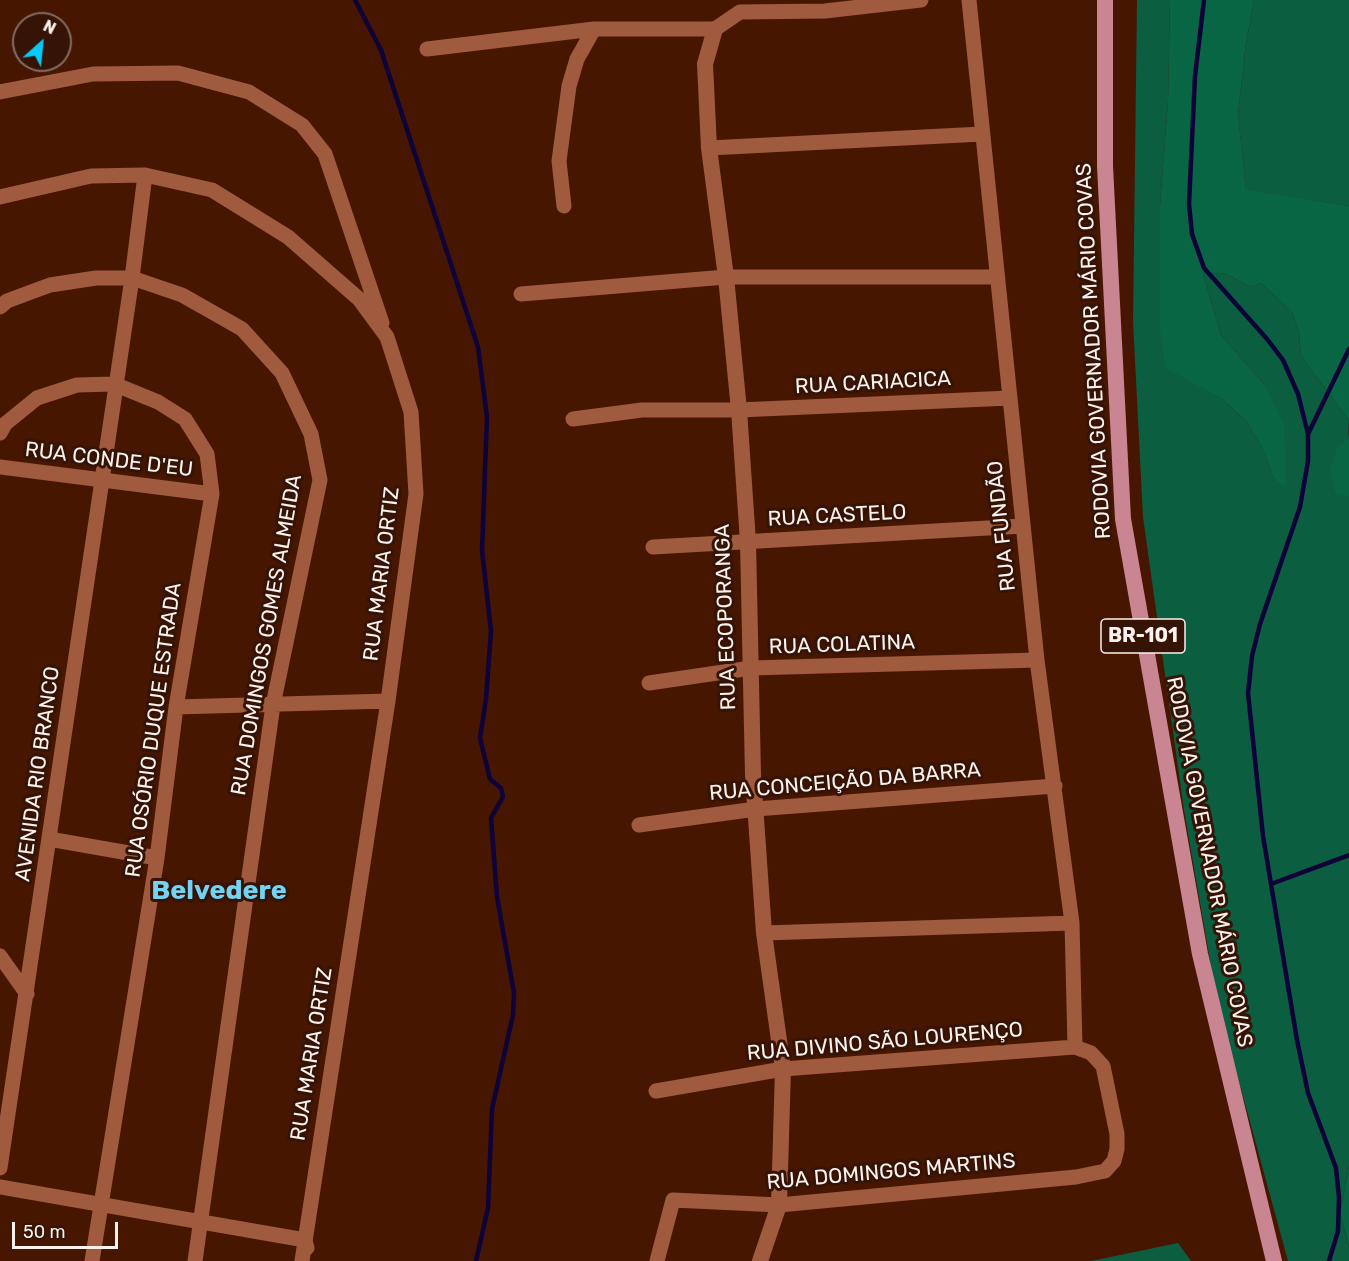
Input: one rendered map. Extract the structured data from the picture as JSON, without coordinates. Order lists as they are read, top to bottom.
{
  "streets": {
    "main road": ["RODOVIA GOVERNADOR MÁRIO COVAS", "BR-101"],
    "street": [
      "RUA CARIACICA",
      "RUA CONDE D'EU",
      "RUA CASTELO",
      "RUA FUNDÃO",
      "RUA MARIA ORTIZ",
      "RUA ECOPORANGA",
      "RUA DOMINGOS GOMES ALMEIDA",
      "RUA COLATINA",
      "RUA OSÓRIO DUQUE ESTRADA",
      "AVENIDA RIO BRANCO",
      "RUA CONCEIÇÃO DA BARRA",
      "RUA DIVINO SÃO LOURENÇO",
      "RUA DOMINGOS MARTINS"
    ]
  },
  "crossings": [
    ["RUA CARIACICA", "RUA FUNDÃO"],
    ["RUA CARIACICA", "RUA ECOPORANGA"],
    ["RUA CONDE D'EU", "RUA OSÓRIO DUQUE ESTRADA"],
    ["RUA CONDE D'EU", "AVENIDA RIO BRANCO"],
    ["RUA CASTELO", "RUA FUNDÃO"],
    ["RUA CASTELO", "RUA ECOPORANGA"],
    ["RUA FUNDÃO", "RUA COLATINA"],
    ["RUA FUNDÃO", "RUA CONCEIÇÃO DA BARRA"],
    ["RUA FUNDÃO", "RUA DIVINO SÃO LOURENÇO"],
    ["RUA FUNDÃO", "RUA DOMINGOS MARTINS"],
    ["RUA MARIA ORTIZ", "AVENIDA RIO BRANCO"],
    ["RUA ECOPORANGA", "RUA COLATINA"],
    ["RUA ECOPORANGA", "RUA CONCEIÇÃO DA BARRA"],
    ["RUA ECOPORANGA", "RUA DIVINO SÃO LOURENÇO"],
    ["RUA ECOPORANGA", "RUA DOMINGOS MARTINS"],
    ["RUA DOMINGOS GOMES ALMEIDA", "AVENIDA RIO BRANCO"],
    ["RUA OSÓRIO DUQUE ESTRADA", "AVENIDA RIO BRANCO"],
    ["RUA DIVINO SÃO LOURENÇO", "RUA DOMINGOS MARTINS"]
  ],
  "districts": ["Belvedere"],
  "scale_bar": "50 m",
  "north": "top right"
}
